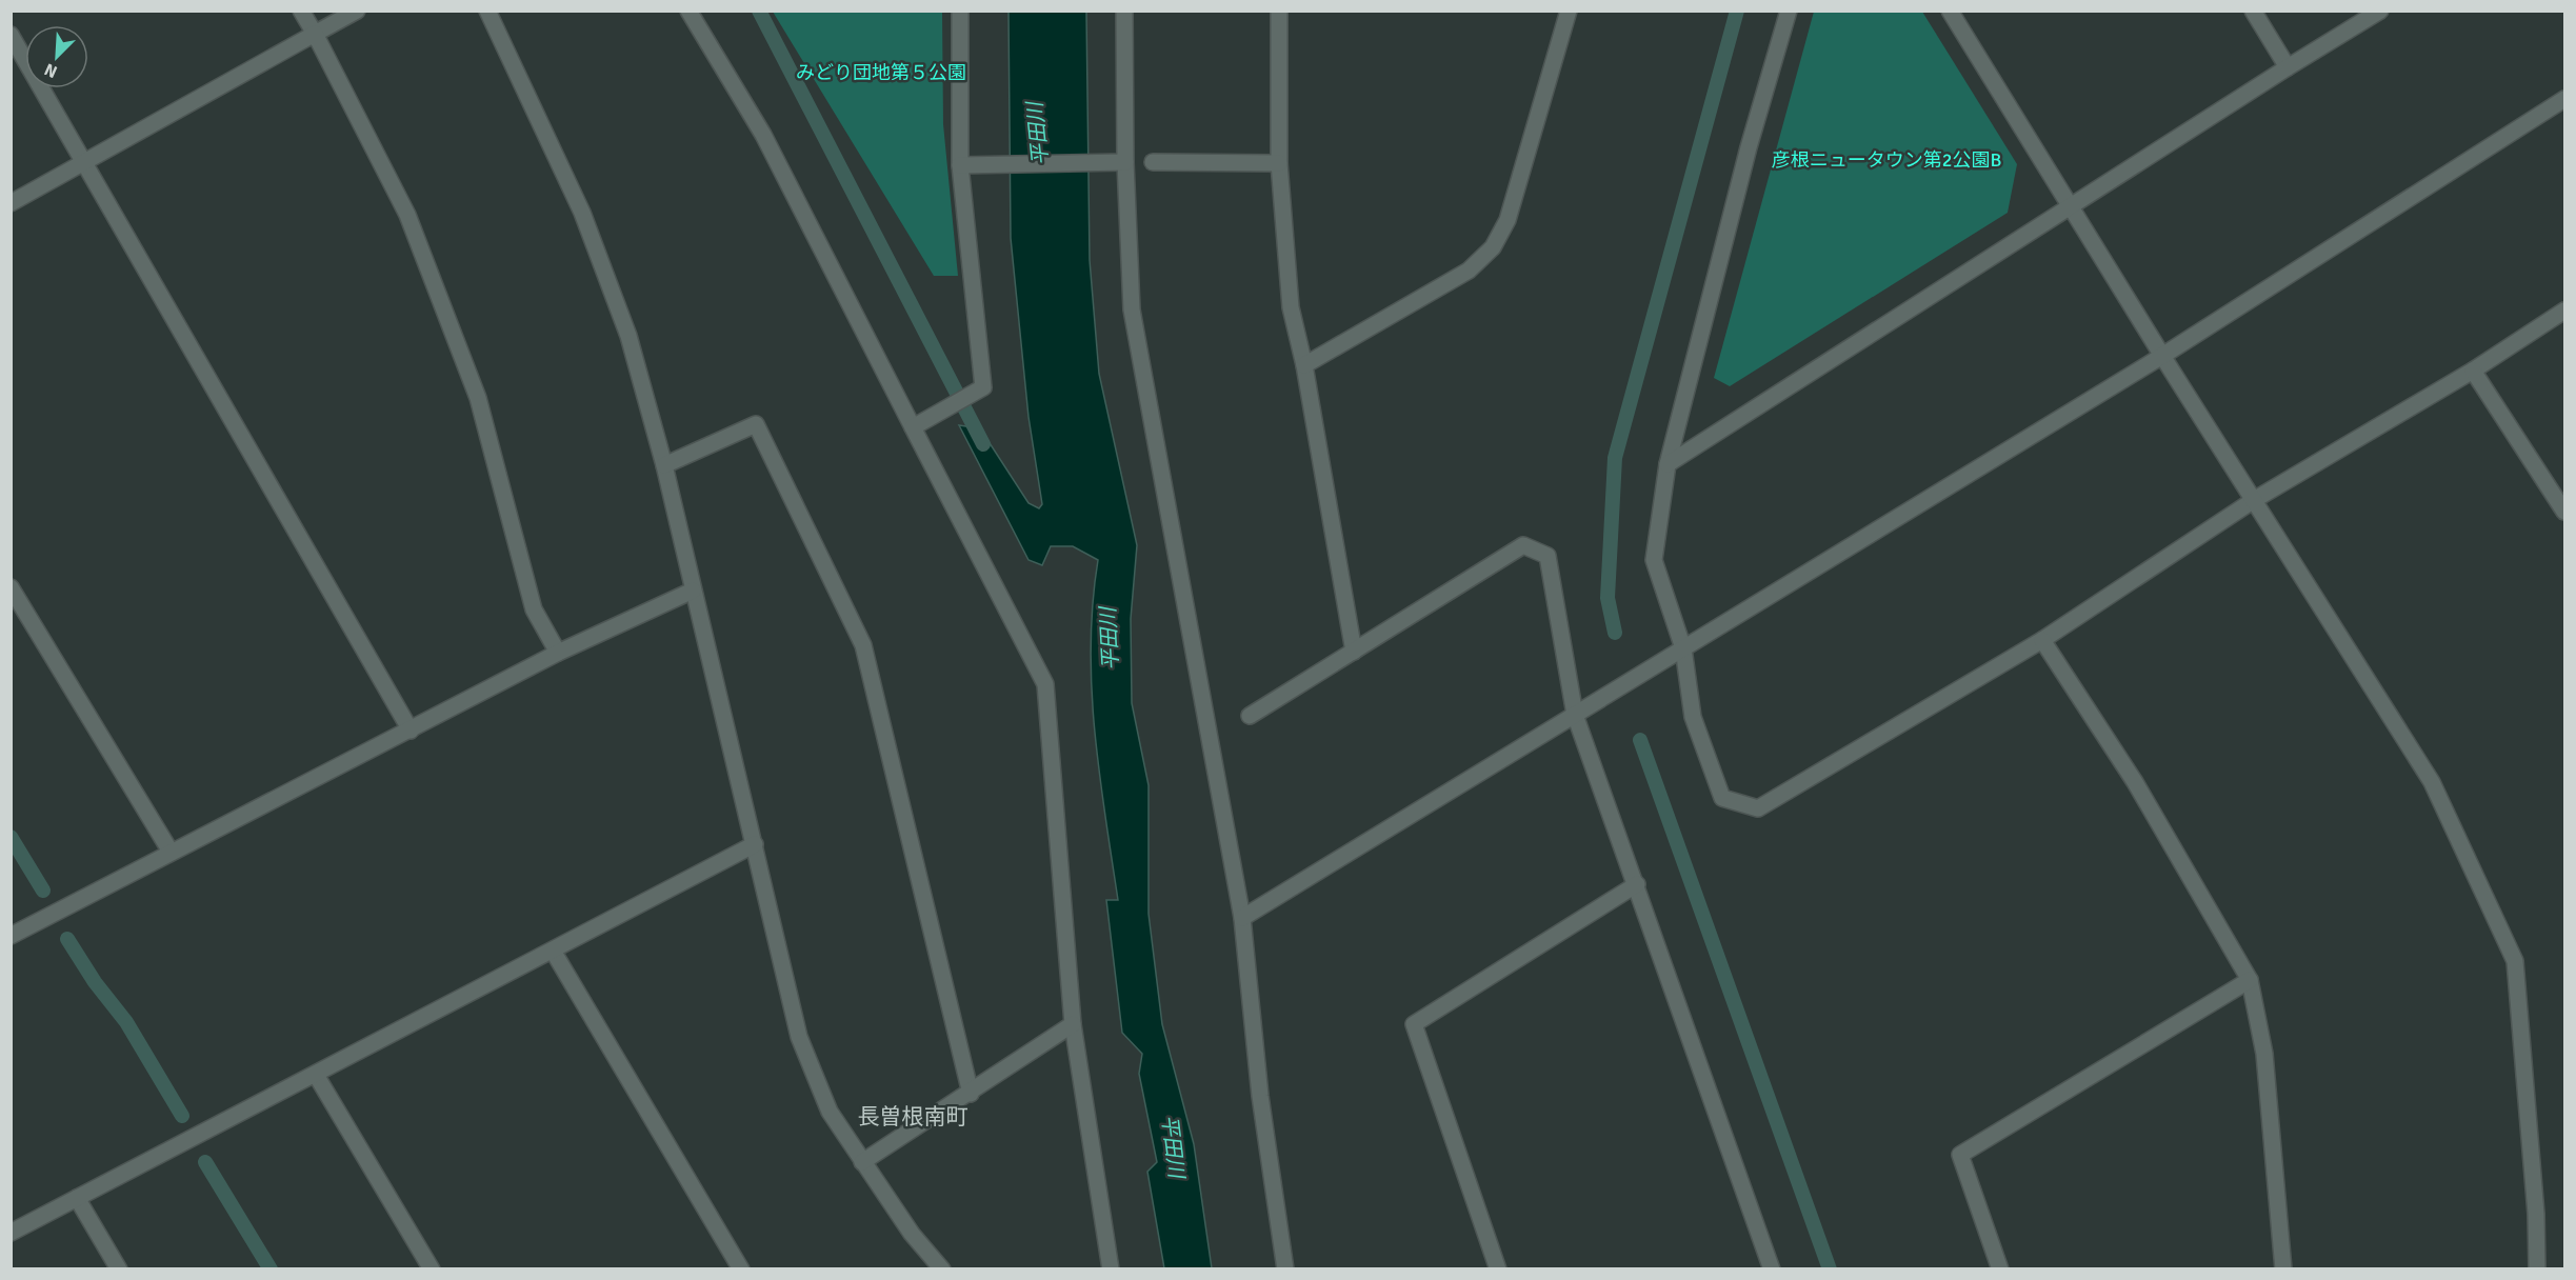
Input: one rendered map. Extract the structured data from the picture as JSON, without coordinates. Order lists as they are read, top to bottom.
{
  "districts": ["長曽根南町"],
  "water": ["平田川"],
  "parks": ["みどり団地第５公園", "彦根ニュータウン第2公園B"],
  "north": "bottom left"
}
